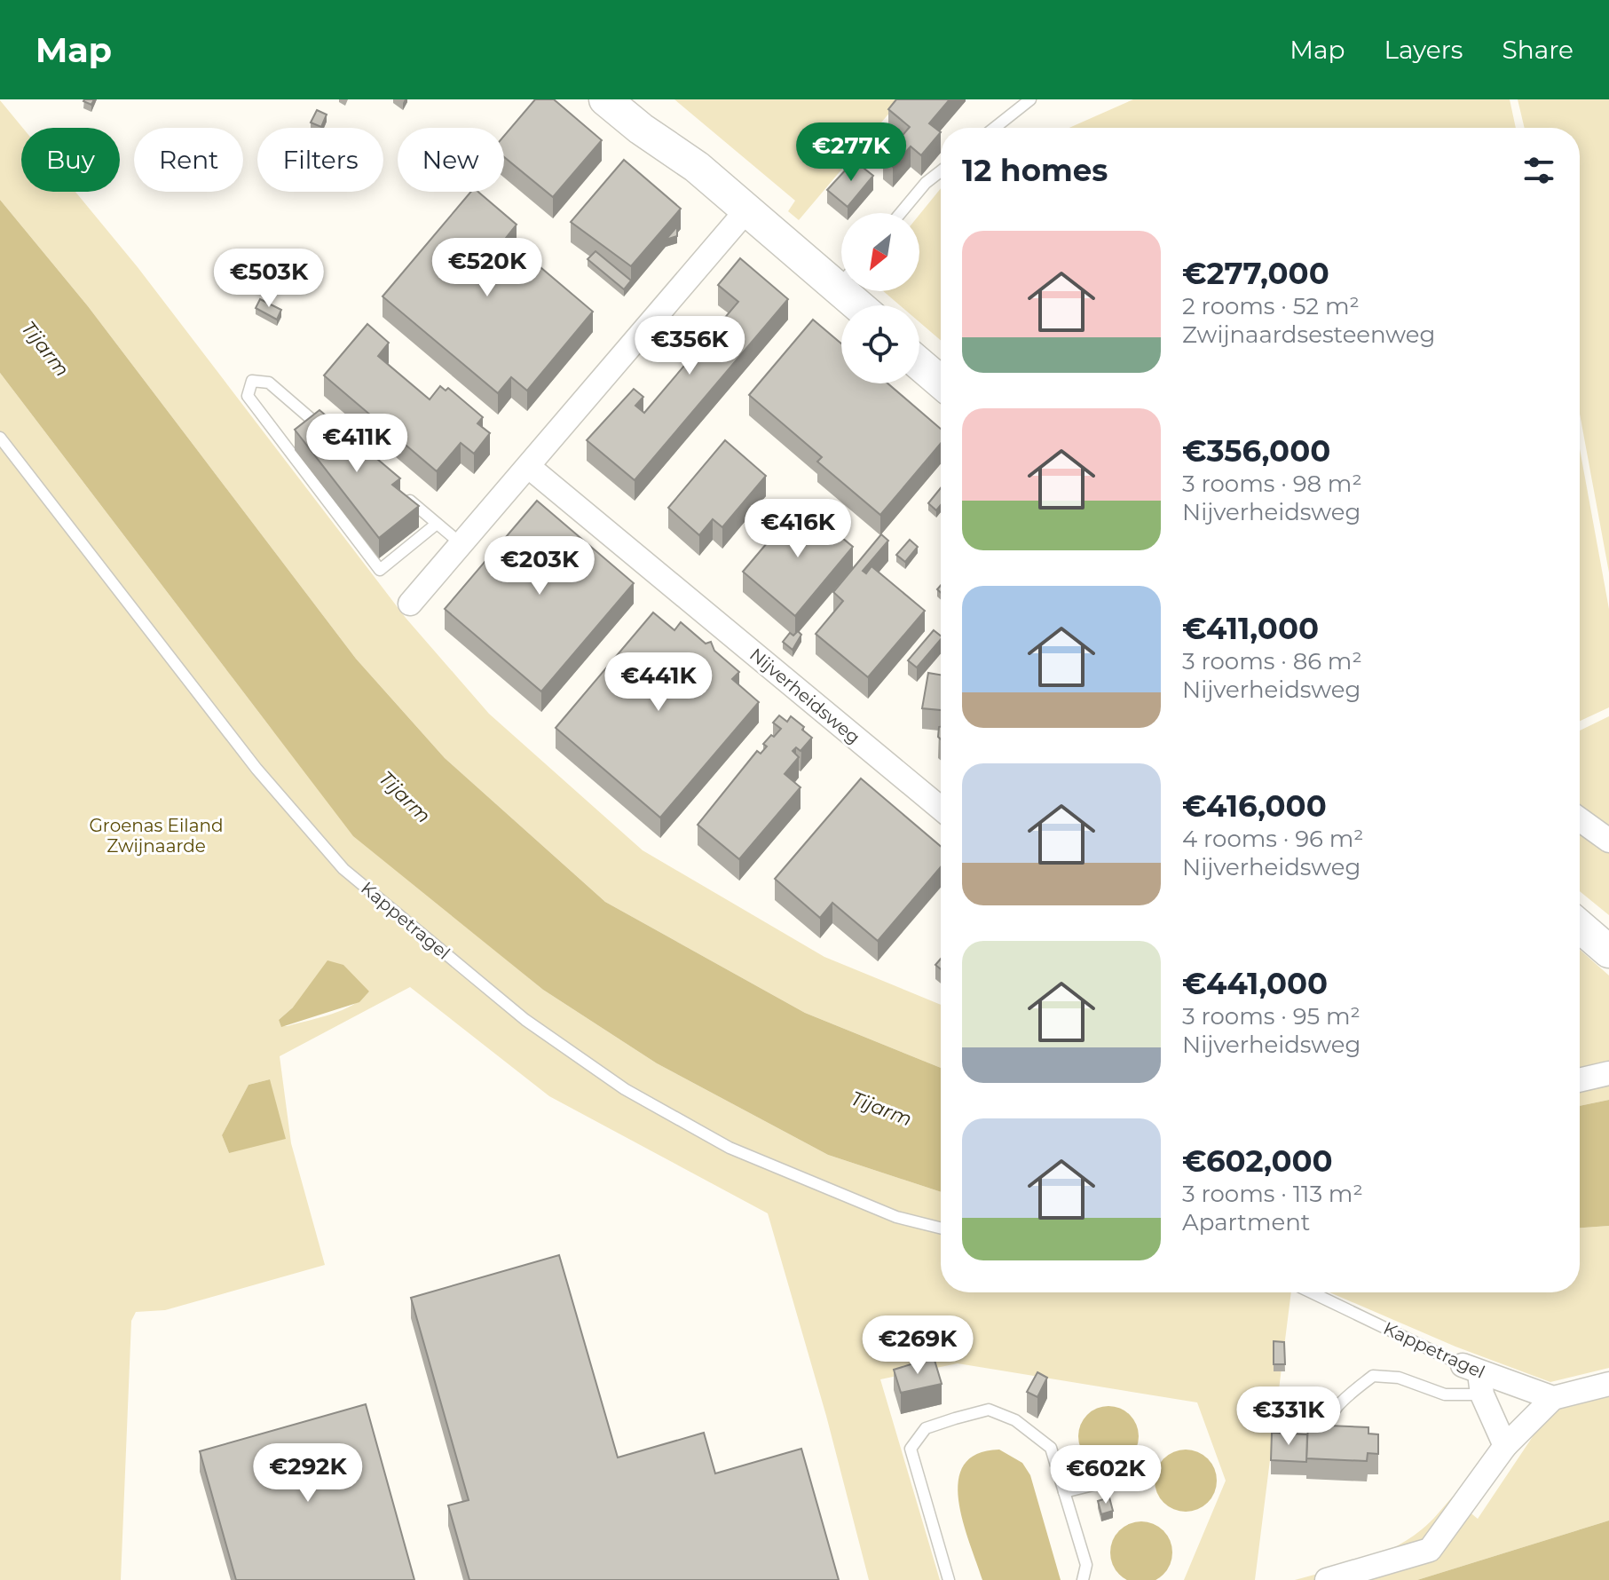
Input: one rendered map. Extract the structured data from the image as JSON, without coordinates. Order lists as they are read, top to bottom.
{
  "streets": {
    "street": ["Nijverheidsweg", "Kappetragel"]
  },
  "water": ["Tijarm"],
  "parks": ["Groenas Eiland Zwijnaarde"],
  "north": "bottom left",
  "page": {
    "header": "Map",
    "nav": ["Map", "Layers", "Share"],
    "price": [
      "€277K",
      "€520K",
      "€503K",
      "€356K",
      "€411K",
      "€416K",
      "€203K",
      "€441K",
      "€269K",
      "€331K",
      "€292K",
      "€602K"
    ],
    "chip": [
      "Buy",
      "Rent",
      "Filters",
      "New"
    ],
    "heading": "12 homes",
    "list": [
      {
        "name": "€277,000",
        "note": "2 rooms · 52 m² · Zwijnaardsesteenweg"
      },
      {
        "name": "€356,000",
        "note": "3 rooms · 98 m² · Nijverheidsweg"
      },
      {
        "name": "€411,000",
        "note": "3 rooms · 86 m² · Nijverheidsweg"
      },
      {
        "name": "€416,000",
        "note": "4 rooms · 96 m² · Nijverheidsweg"
      },
      {
        "name": "€441,000",
        "note": "3 rooms · 95 m² · Nijverheidsweg"
      },
      {
        "name": "€602,000",
        "note": "3 rooms · 113 m² · Apartment"
      }
    ]
  }
}
